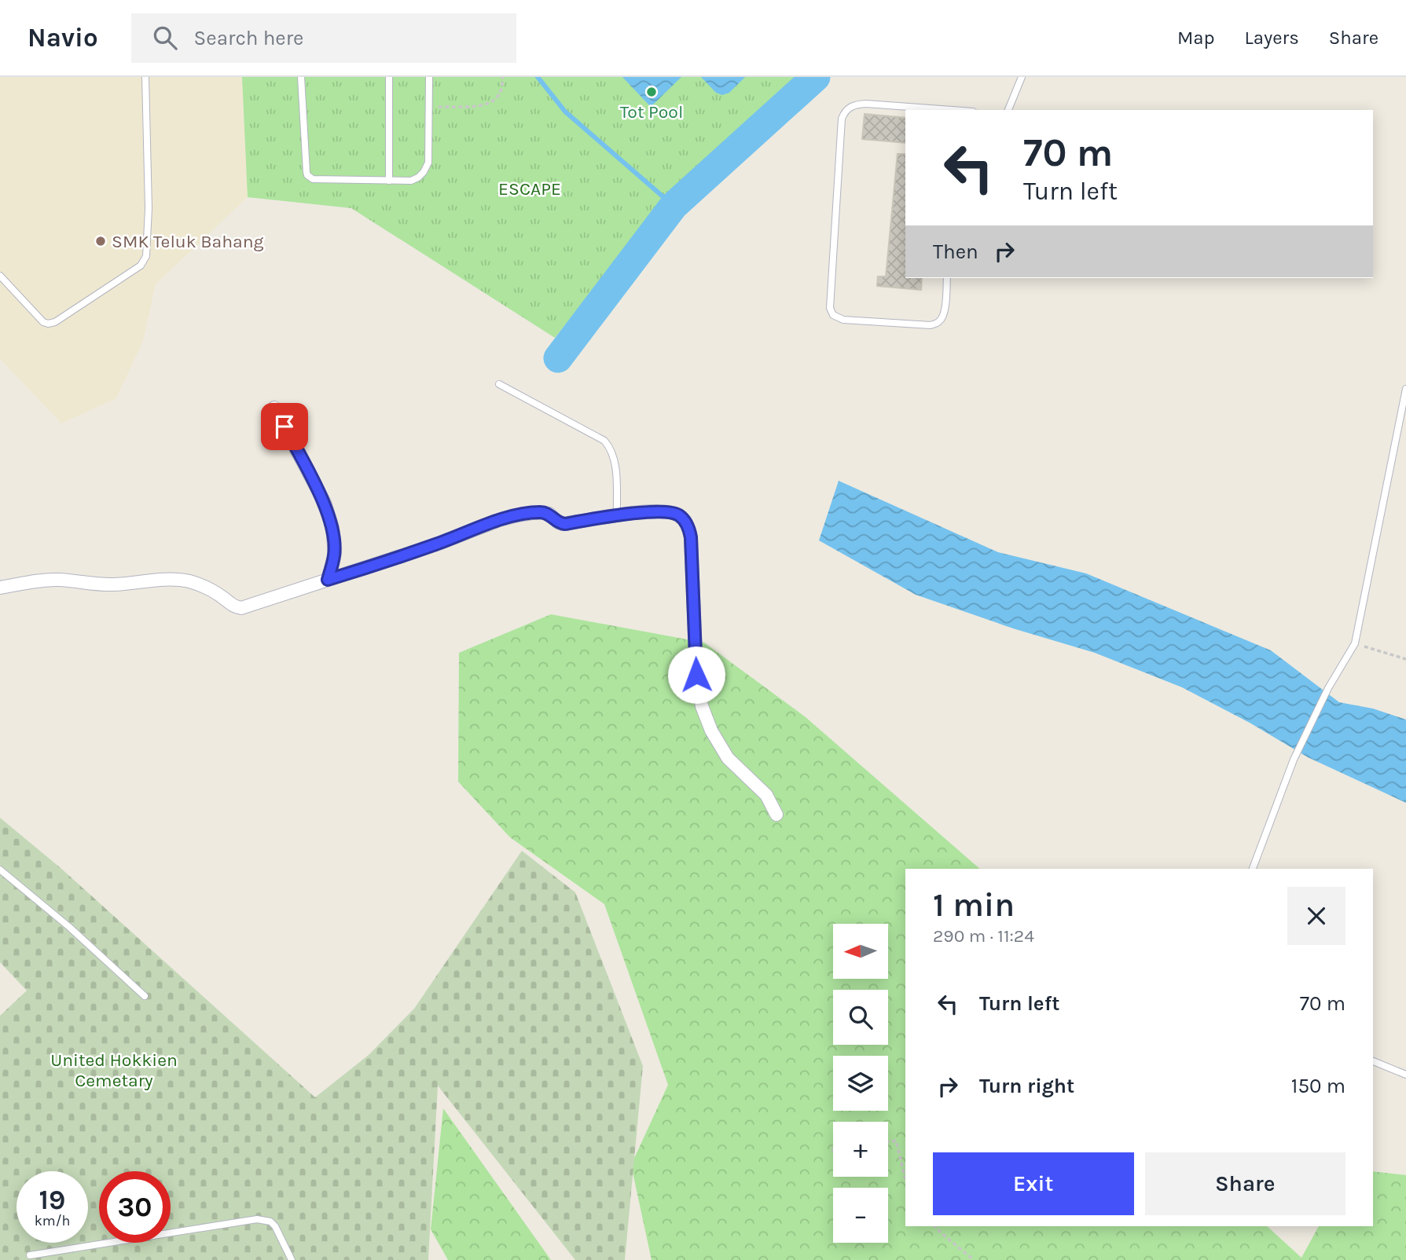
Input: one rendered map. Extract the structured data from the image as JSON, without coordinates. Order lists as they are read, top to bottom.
{
  "parks": ["ESCAPE", "United Hokkien Cemetary"],
  "places": ["Tot Pool", "SMK Teluk Bahang"],
  "north": "left",
  "page": {
    "header": "Navio",
    "search": "Search here",
    "nav": ["Map", "Layers", "Share"],
    "turn": ["70 m", "Turn left"],
    "then": "Then",
    "heading": ["1 min", "290 m · 11:24"],
    "map_buttons": ["+", "−"],
    "list": [
      {
        "name": "Turn left",
        "value": "70 m"
      },
      {
        "name": "Turn right",
        "value": "150 m"
      }
    ],
    "buttons": ["Exit", "Share"],
    "speed": "19 km/h",
    "limit": "30"
  }
}
